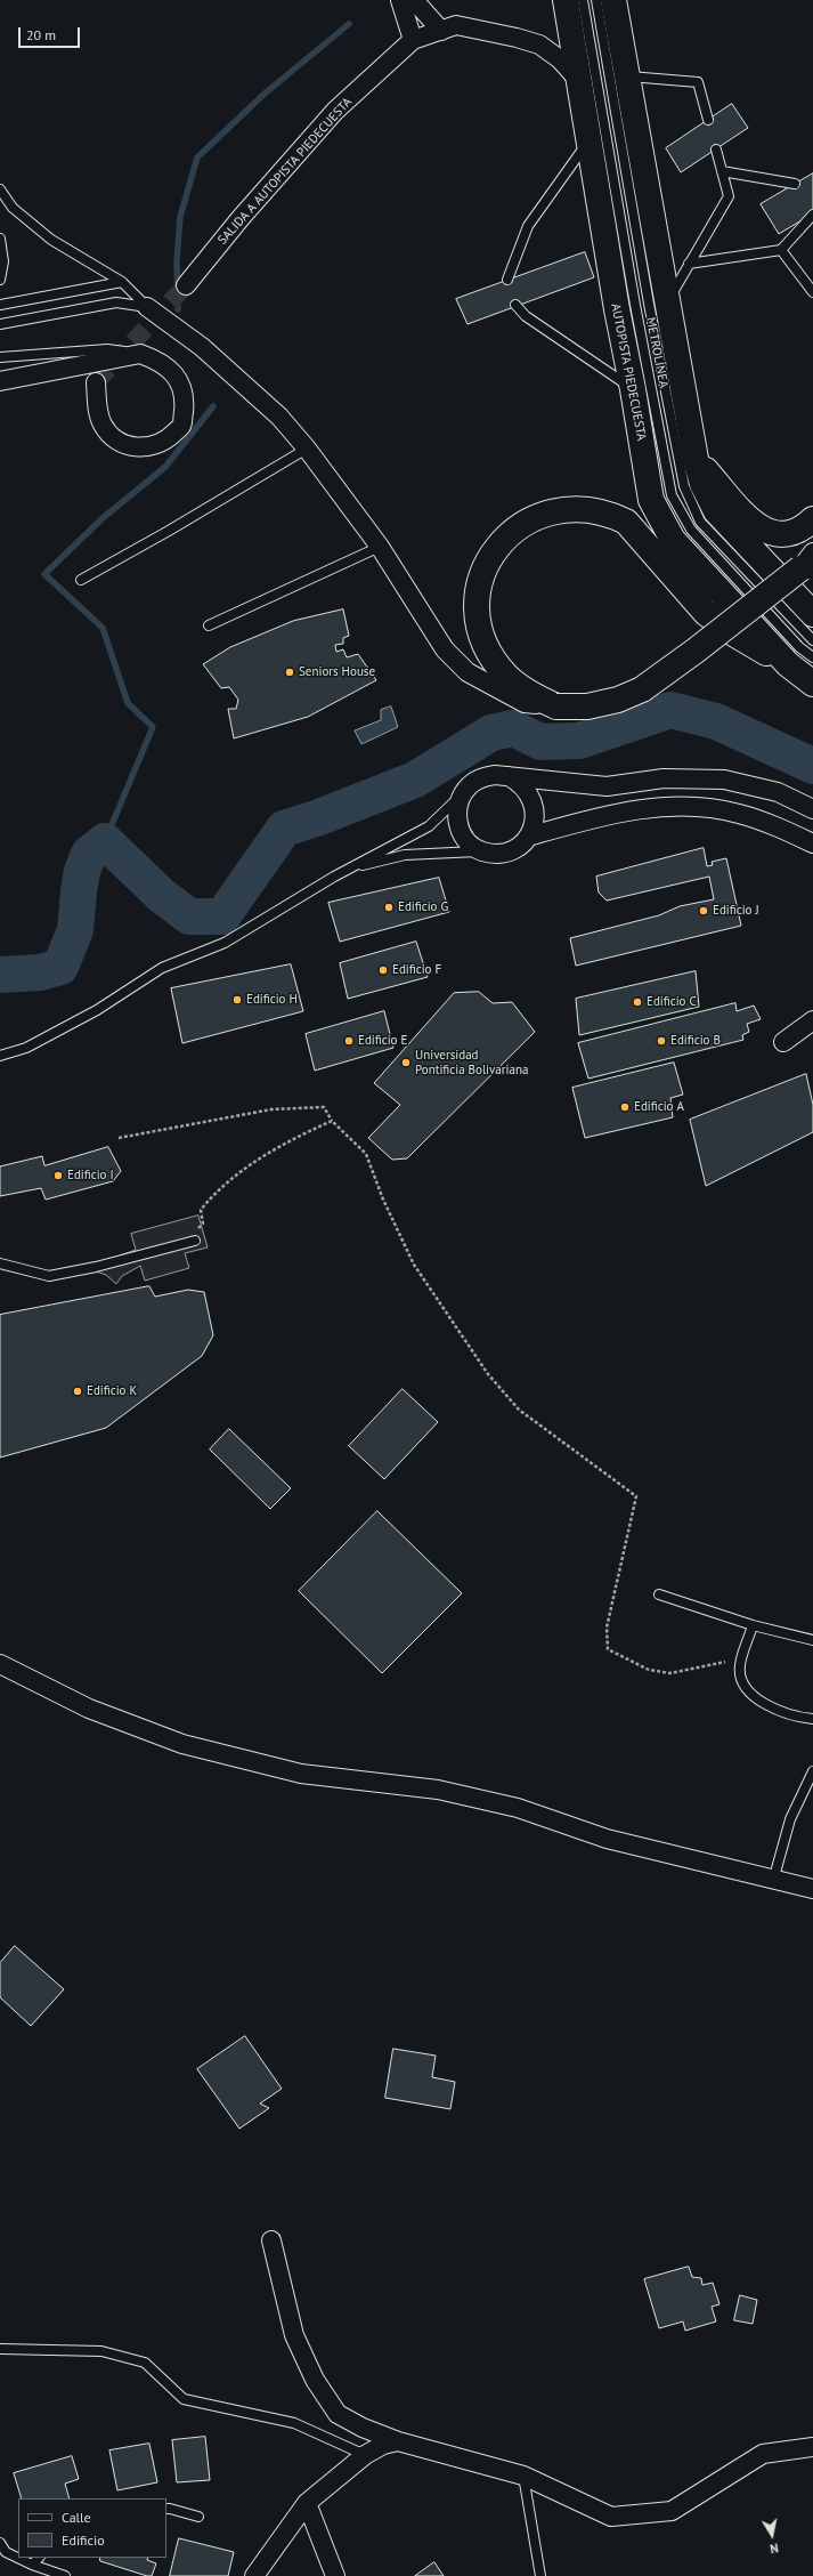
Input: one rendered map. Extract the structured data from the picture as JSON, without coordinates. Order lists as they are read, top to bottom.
{
  "streets": {
    "highway": ["AUTOPISTA PIEDECUESTA"],
    "street": ["SALIDA A AUTOPISTA PIEDECUESTA"],
    "lane": ["METROLÍNEA"]
  },
  "crossings": [
    ["SALIDA A AUTOPISTA PIEDECUESTA", "AUTOPISTA PIEDECUESTA"]
  ],
  "places": [
    "Seniors House",
    "Edificio G",
    "Edificio J",
    "Edificio F",
    "Edificio H",
    "Edificio C",
    "Edificio E",
    "Edificio B",
    "Universidad Pontificia Bolivariana",
    "Edificio A",
    "Edificio I",
    "Edificio K"
  ],
  "legend": ["Calle", "Edificio"],
  "scale_bar": "20 m",
  "north": "bottom"
}
